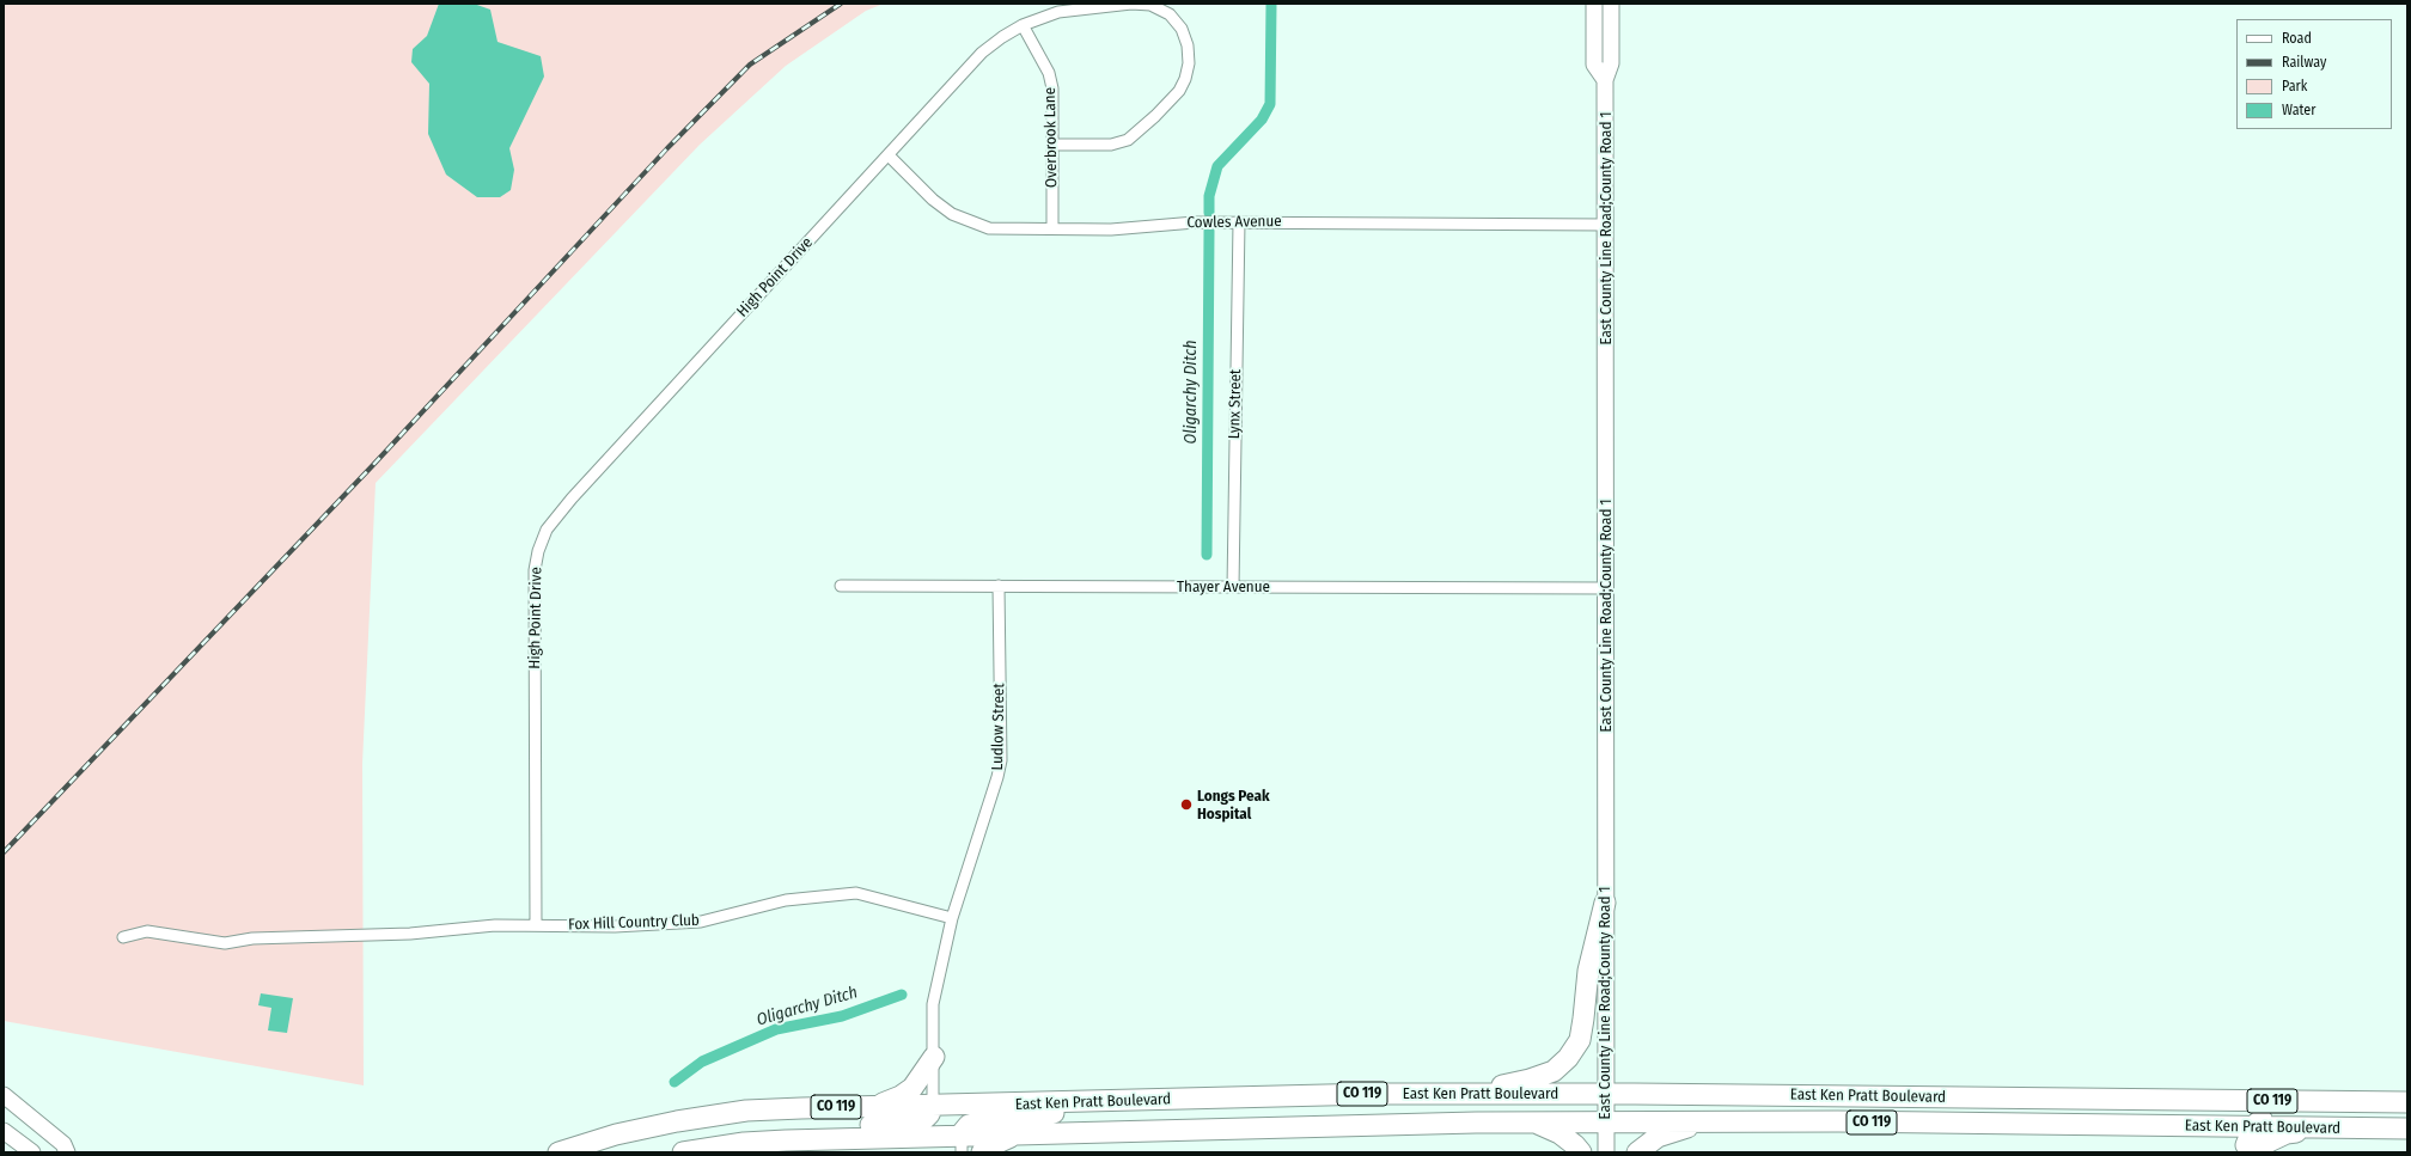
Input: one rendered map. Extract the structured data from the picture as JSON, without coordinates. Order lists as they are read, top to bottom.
{
  "streets": {
    "highway": ["CO 119", "East Ken Pratt Boulevard"],
    "main road": ["East County Line Road;County Road 1"],
    "street": [
      "Overbrook Lane",
      "Cowles Avenue",
      "High Point Drive",
      "Lynx Street",
      "Thayer Avenue",
      "Ludlow Street",
      "Fox Hill Country Club"
    ]
  },
  "crossings": [
    ["Overbrook Lane", "Cowles Avenue"],
    ["Overbrook Lane", "High Point Drive"],
    ["Cowles Avenue", "East County Line Road;County Road 1"],
    ["Cowles Avenue", "High Point Drive"],
    ["Cowles Avenue", "Lynx Street"],
    ["East County Line Road;County Road 1", "Thayer Avenue"],
    ["East County Line Road;County Road 1", "East Ken Pratt Boulevard"],
    ["High Point Drive", "Fox Hill Country Club"],
    ["Lynx Street", "Thayer Avenue"],
    ["Thayer Avenue", "Ludlow Street"],
    ["Ludlow Street", "Fox Hill Country Club"]
  ],
  "water": ["Oligarchy Ditch"],
  "places": ["Longs Peak Hospital"],
  "legend": [
    "Road",
    "Railway",
    "Park",
    "Water"
  ]
}
